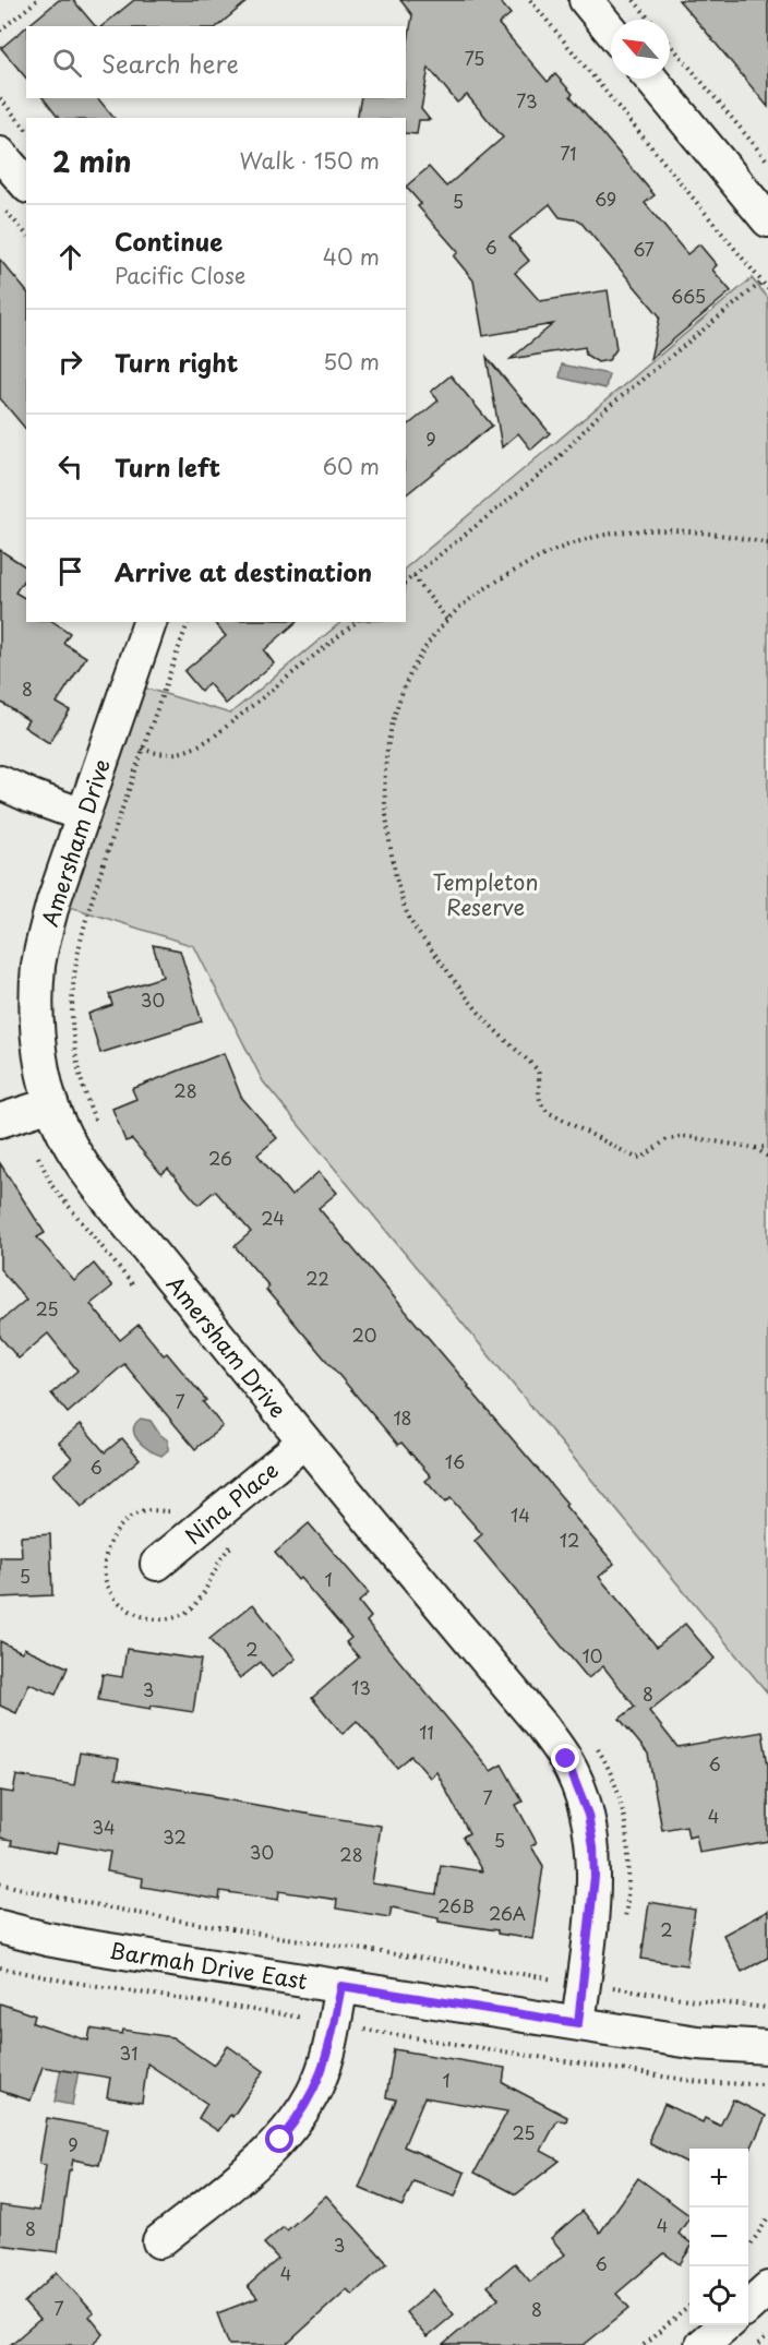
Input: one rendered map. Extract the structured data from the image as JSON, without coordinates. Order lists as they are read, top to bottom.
{
  "streets": {
    "street": ["Amersham Drive", "Nina Place", "Barmah Drive East"]
  },
  "crossings": [
    ["Amersham Drive", "Nina Place"],
    ["Amersham Drive", "Barmah Drive East"]
  ],
  "parks": ["Templeton Reserve"],
  "house_numbers": [
    "75",
    "73",
    "71",
    "69",
    "5",
    "6",
    "67",
    "665",
    "9",
    "8",
    "30",
    "28",
    "26",
    "24",
    "22",
    "25",
    "20",
    "7",
    "18",
    "16",
    "6",
    "14",
    "12",
    "5",
    "1",
    "2",
    "10",
    "13",
    "3",
    "8",
    "11",
    "6",
    "7",
    "4",
    "34",
    "32",
    "5",
    "30",
    "28",
    "26B",
    "26A",
    "2",
    "31",
    "1",
    "25",
    "9",
    "4",
    "8",
    "3",
    "6",
    "4",
    "7",
    "8"
  ],
  "north": "top left",
  "page": {
    "search": "Search here",
    "heading": ["2 min", "Walk · 150 m"],
    "list": [
      ["Continue", "Pacific Close", "40 m"],
      ["Turn right", "50 m"],
      ["Turn left", "60 m"],
      "Arrive at destination"
    ],
    "map_buttons": ["+", "−"]
  }
}
